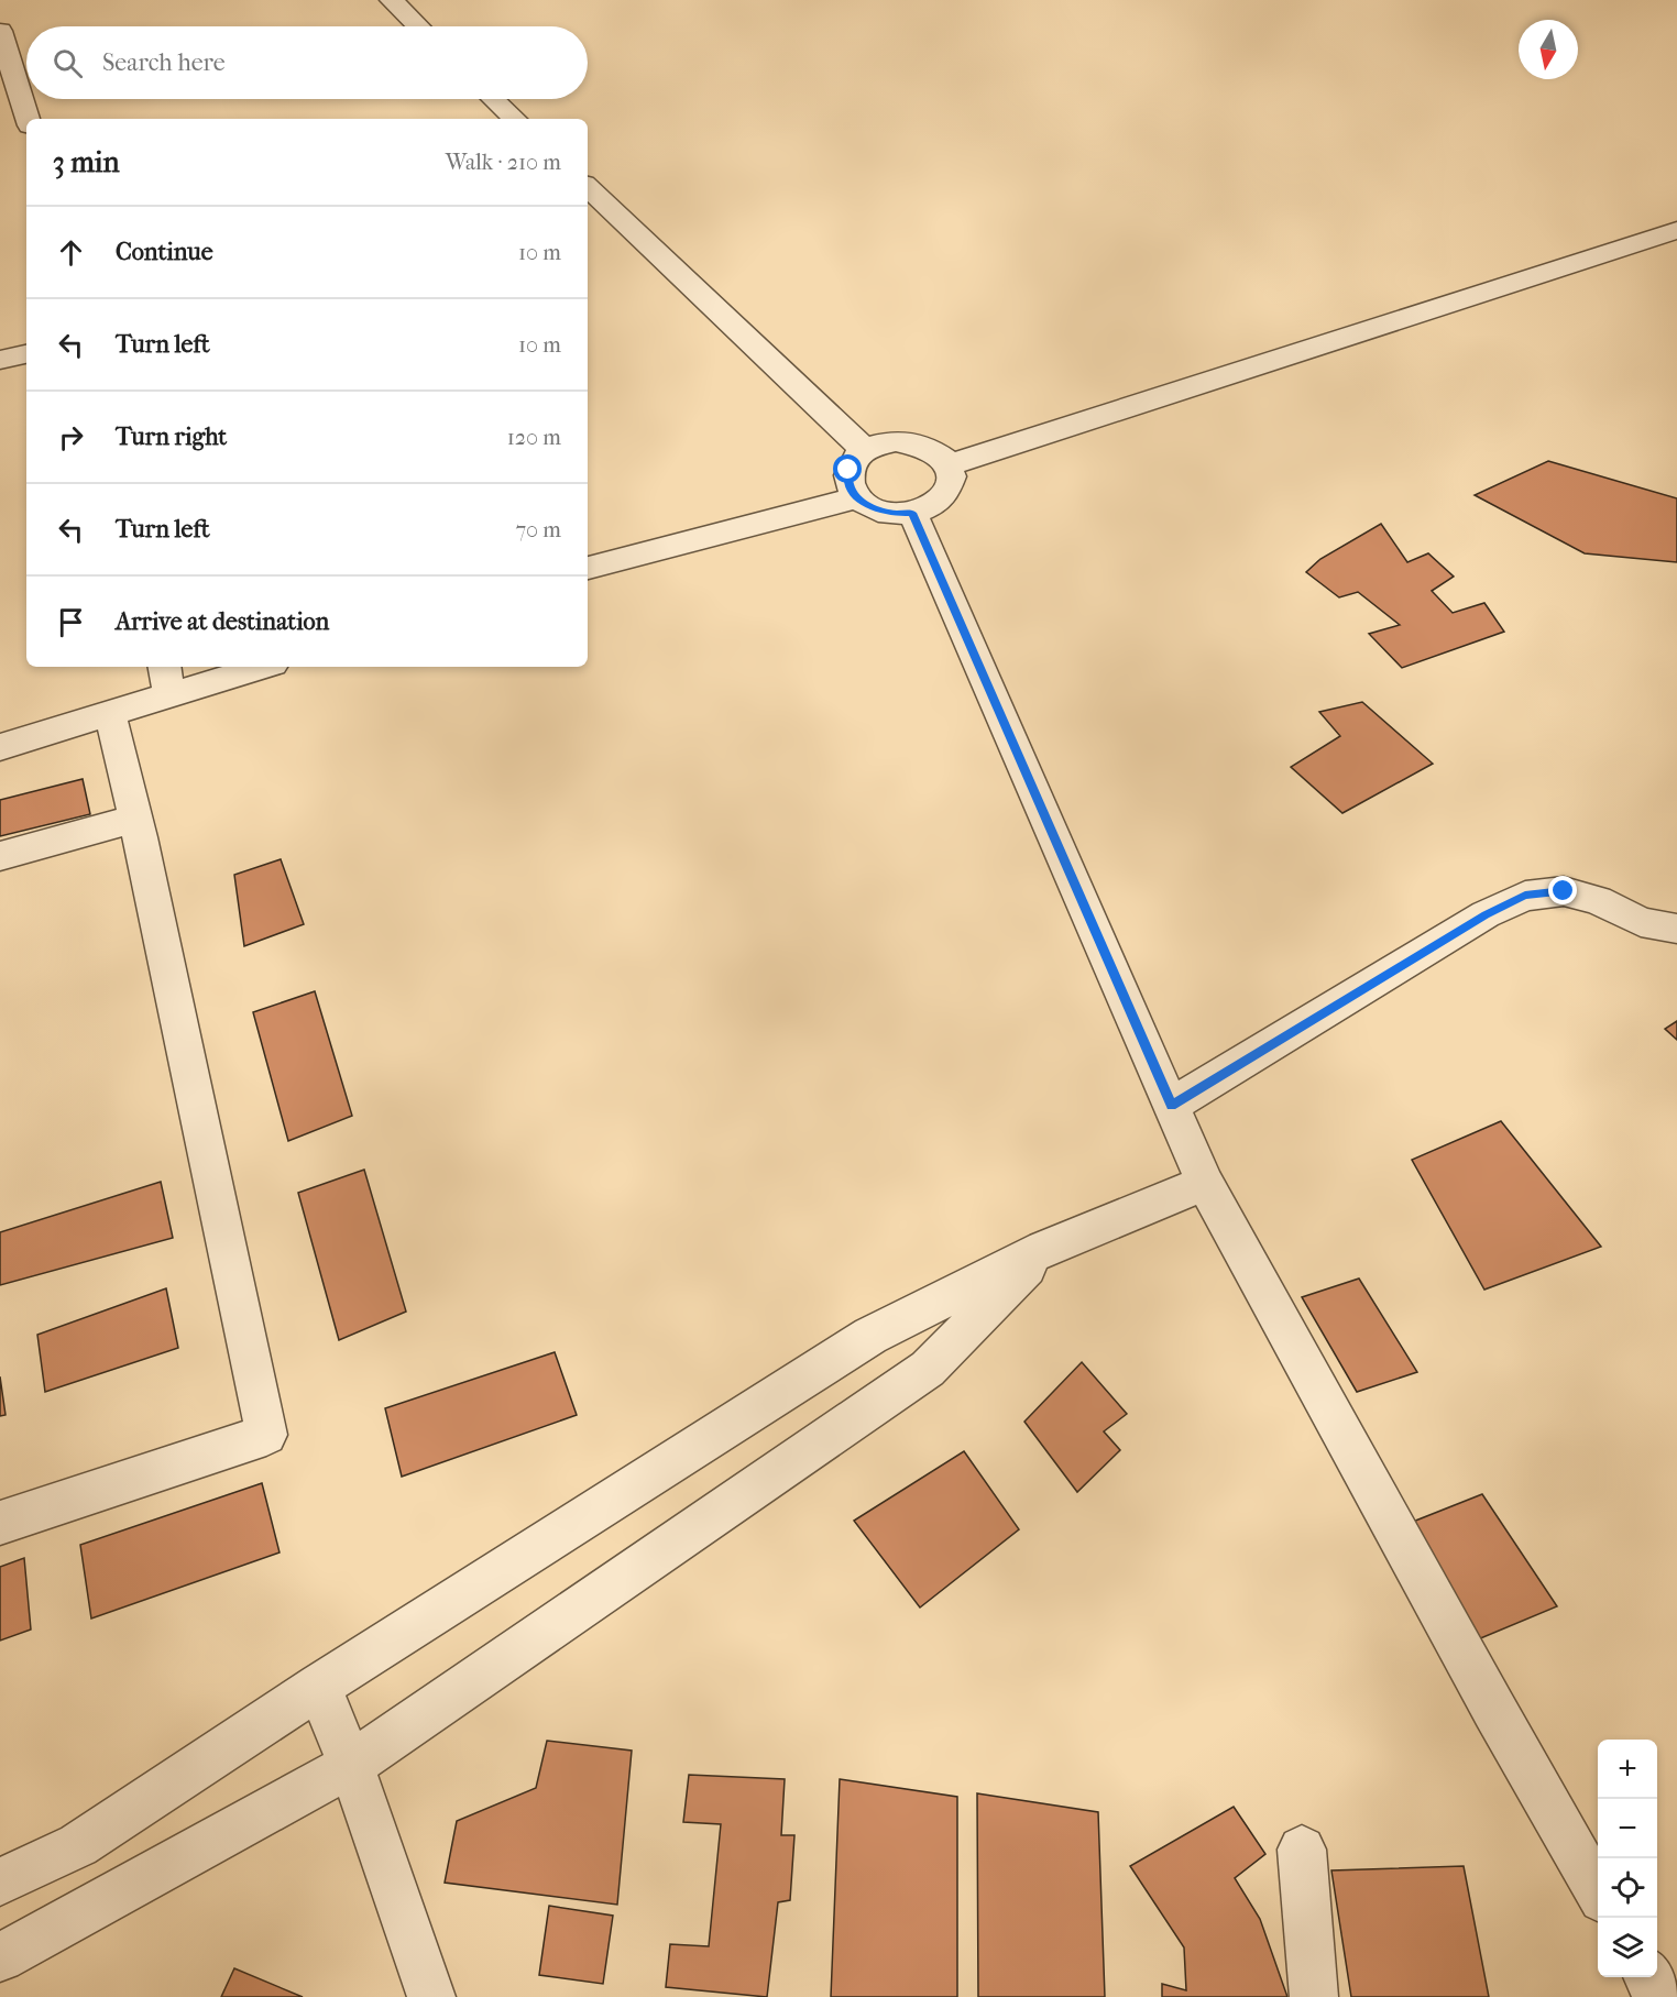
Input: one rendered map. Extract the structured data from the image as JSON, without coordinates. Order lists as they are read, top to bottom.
{
  "north": "bottom",
  "page": {
    "search": "Search here",
    "heading": ["3 min", "Walk · 210 m"],
    "list": [
      ["Continue", "10 m"],
      ["Turn left", "10 m"],
      ["Turn right", "120 m"],
      ["Turn left", "70 m"],
      "Arrive at destination"
    ],
    "map_buttons": ["+", "−"]
  }
}
